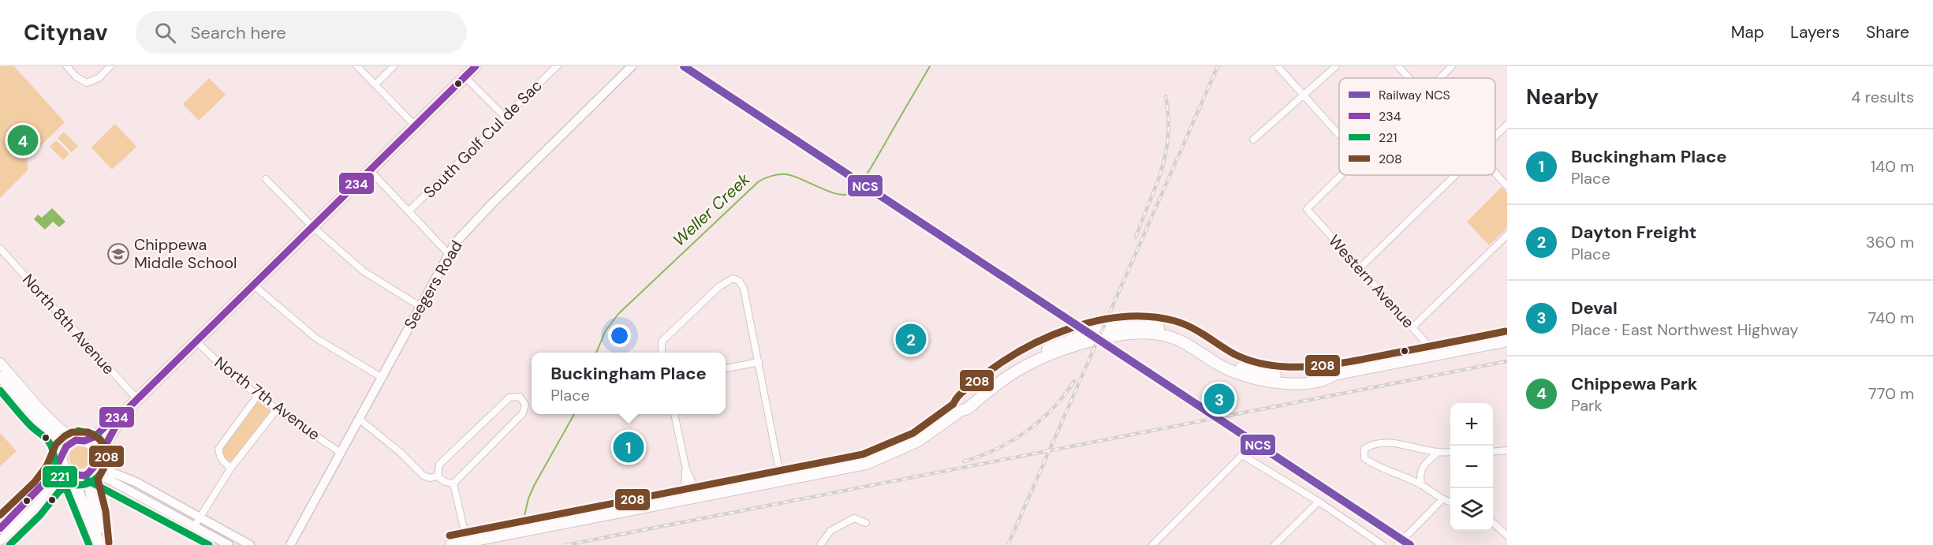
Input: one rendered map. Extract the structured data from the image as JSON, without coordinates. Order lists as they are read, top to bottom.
{
  "streets": {
    "street": [
      "South Golf Cul de Sac",
      "Western Avenue",
      "Seegers Road",
      "North 8th Avenue",
      "North 7th Avenue"
    ]
  },
  "crossings": [
    ["Seegers Road", "North 7th Avenue"]
  ],
  "water": ["Weller Creek"],
  "places": {
    "school or university": ["Chippewa Middle School"]
  },
  "lines": [
    "rail line NCS",
    "transit line 234",
    "transit line 208",
    "transit line 221"
  ],
  "legend": [
    "Railway NCS",
    "234",
    "221",
    "208"
  ],
  "page": {
    "header": "Citynav",
    "search": "Search here",
    "nav": ["Map", "Layers", "Share"],
    "heading": ["Nearby", "4 results"],
    "pins": [
      "4",
      "2",
      "3",
      "1"
    ],
    "list": [
      {
        "mark": "1",
        "name": "Buckingham Place",
        "note": "Place",
        "value": "140 m"
      },
      {
        "mark": "2",
        "name": "Dayton Freight",
        "note": "Place",
        "value": "360 m"
      },
      {
        "mark": "3",
        "name": "Deval",
        "note": "Place · East Northwest Highway",
        "value": "740 m"
      },
      {
        "mark": "4",
        "name": "Chippewa Park",
        "note": "Park",
        "value": "770 m"
      }
    ],
    "popup": ["Buckingham Place", "Place"],
    "map_buttons": ["+", "−"]
  }
}
